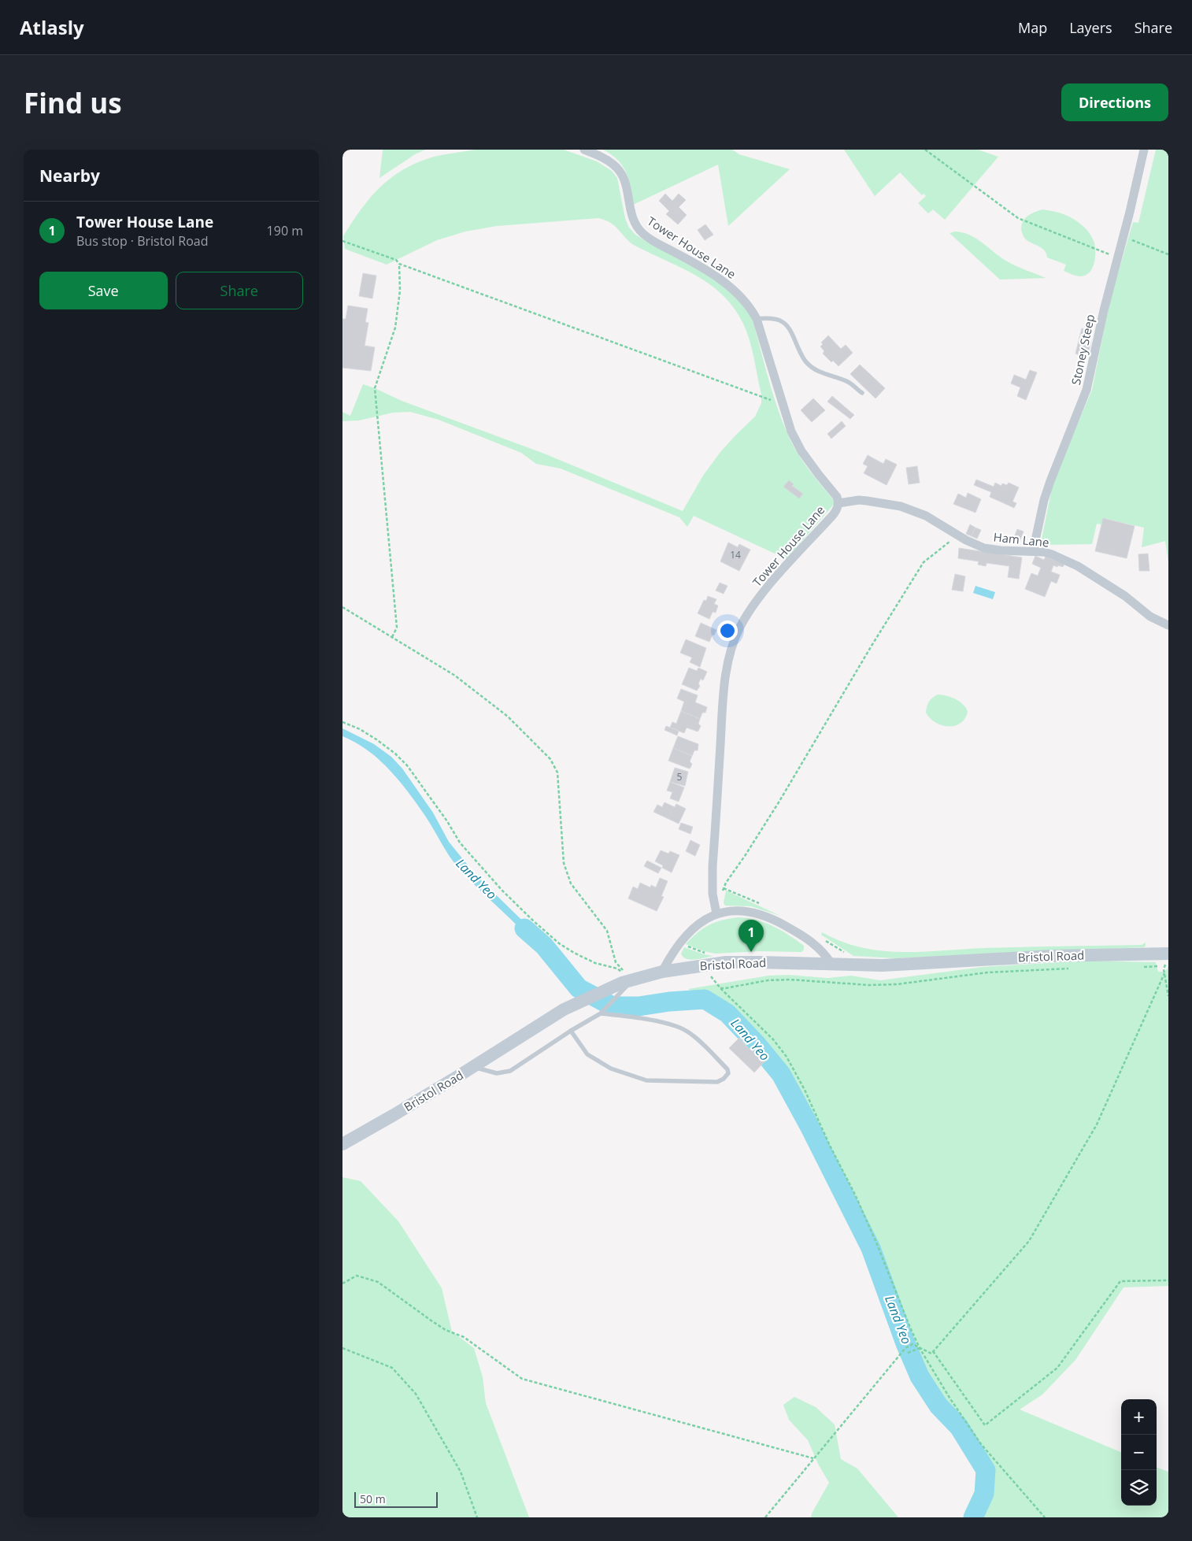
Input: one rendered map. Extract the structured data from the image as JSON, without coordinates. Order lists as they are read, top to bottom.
{
  "streets": {
    "main road": ["Bristol Road"],
    "street": ["Tower House Lane", "Stoney Steep", "Ham Lane"]
  },
  "crossings": [
    ["Tower House Lane", "Ham Lane"],
    ["Stoney Steep", "Ham Lane"]
  ],
  "water": ["Land Yeo"],
  "house_numbers": ["14", "5"],
  "scale_bar": "50 m",
  "page": {
    "header": "Atlasly",
    "nav": ["Map", "Layers", "Share"],
    "buttons": [
      "Directions",
      ["Save", "Share"]
    ],
    "title": "Find us",
    "heading": "Nearby",
    "list": [
      {
        "mark": "1",
        "name": "Tower House Lane",
        "note": "Bus stop · Bristol Road",
        "value": "190 m"
      }
    ],
    "pins": "1",
    "map_buttons": ["+", "−"],
    "scale": "50 m"
  }
}
